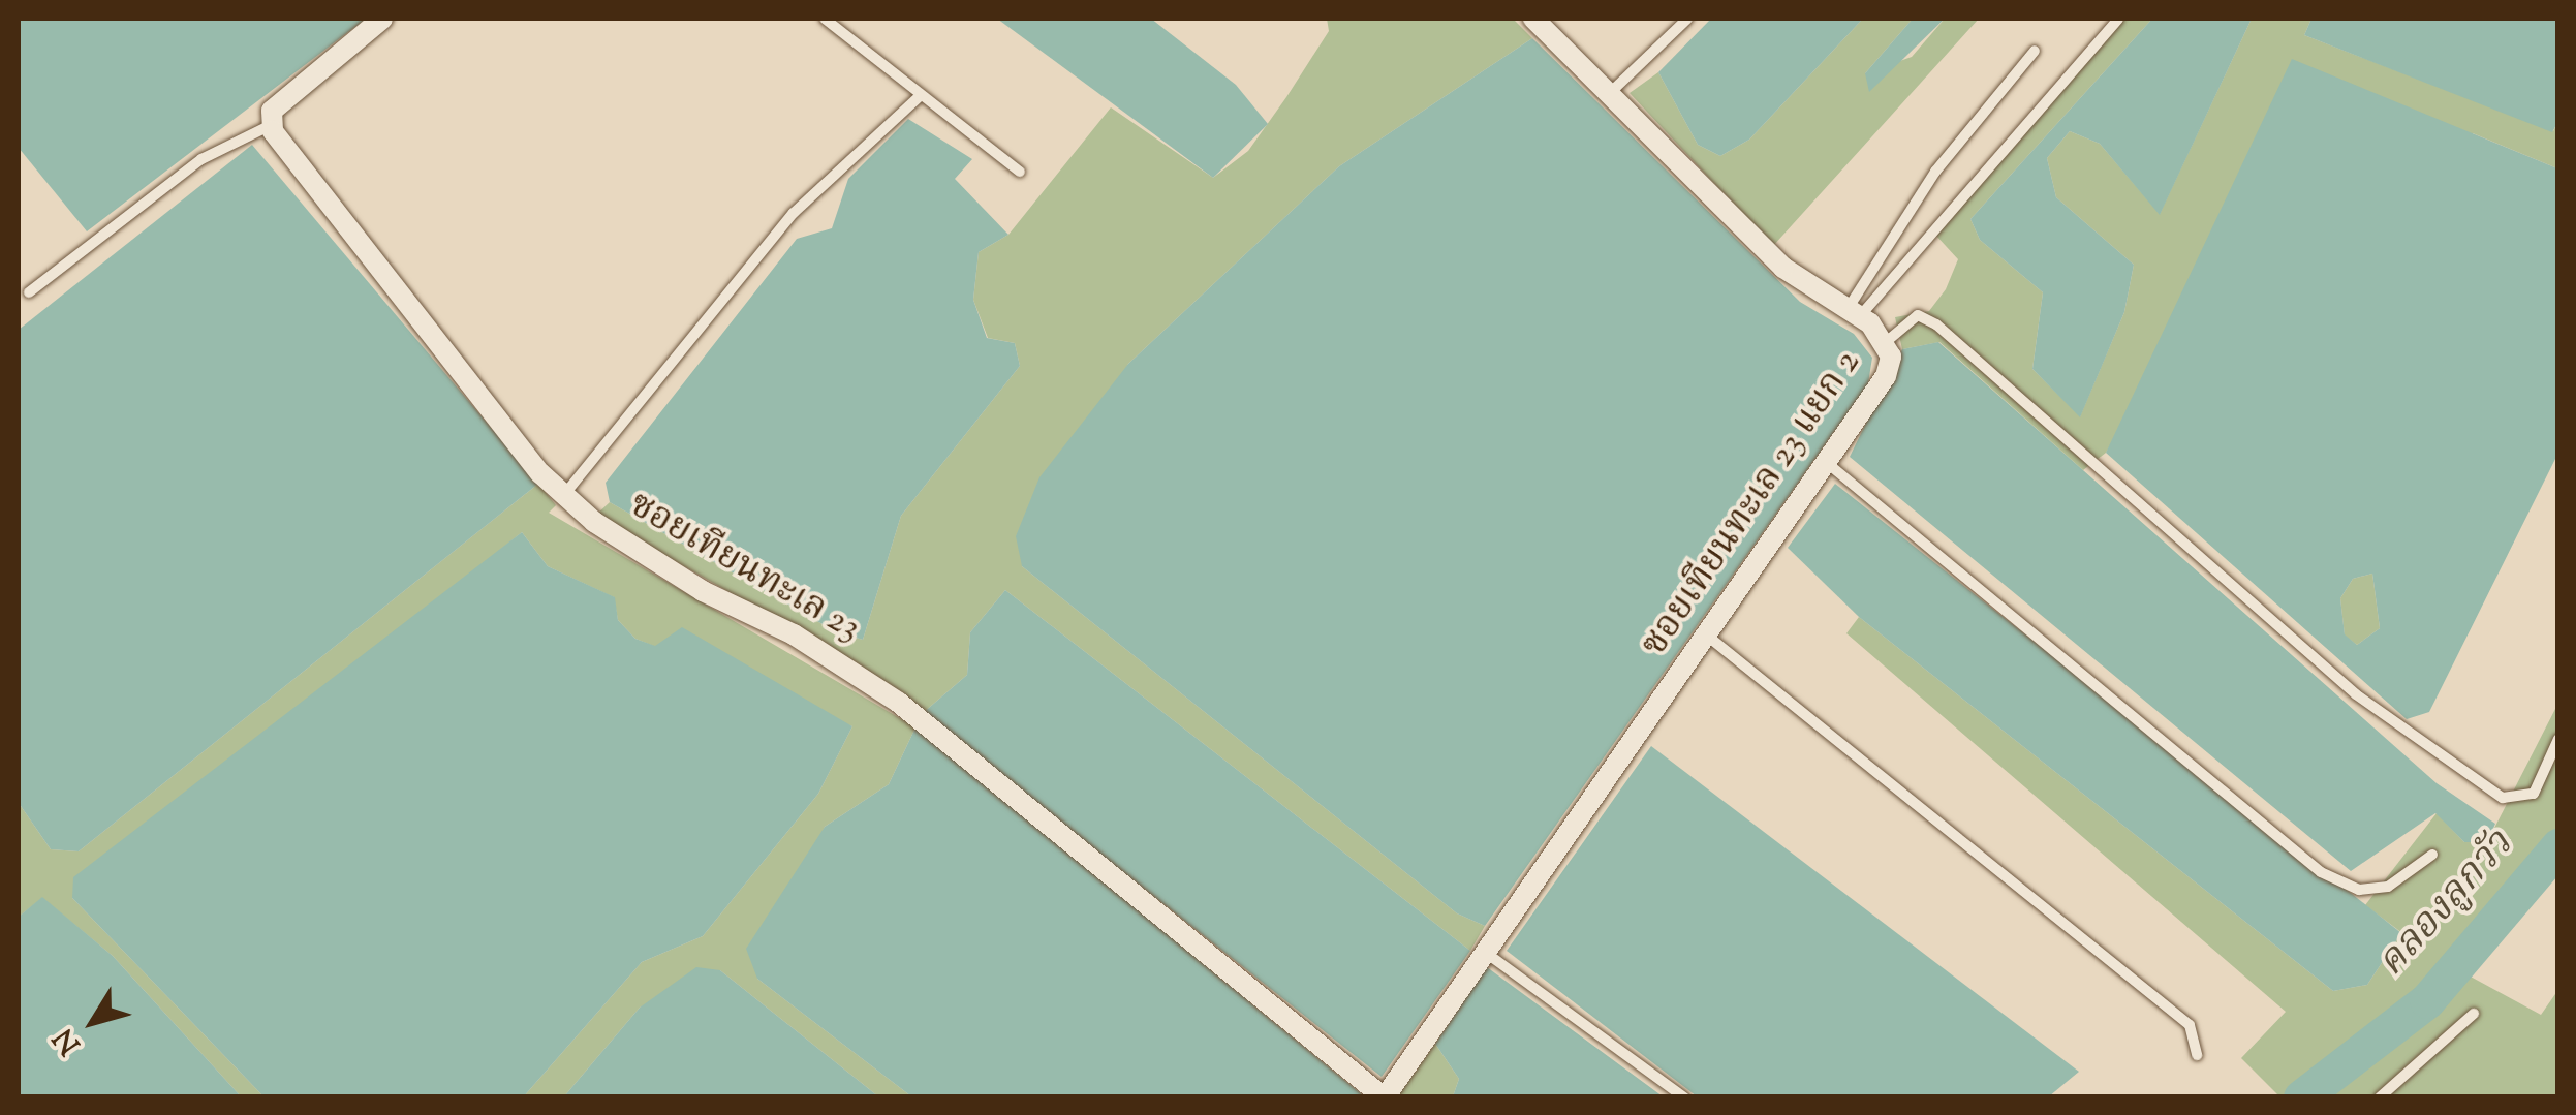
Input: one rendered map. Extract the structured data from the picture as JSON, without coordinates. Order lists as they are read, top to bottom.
{
  "streets": {
    "street": ["ซอยเทียนทะเล 23 แยก 2", "ซอยเทียนทะเล 23"]
  },
  "crossings": [
    ["ซอยเทียนทะเล 23 แยก 2", "ซอยเทียนทะเล 23"]
  ],
  "water": ["คลองลูกวัว"],
  "north": "bottom left"
}
